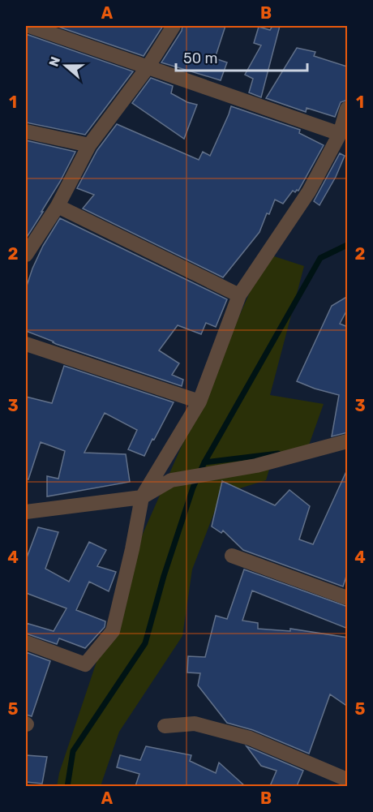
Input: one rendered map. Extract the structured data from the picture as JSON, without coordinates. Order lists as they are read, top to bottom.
{
  "scale_bar": "50 m",
  "north": "left",
  "grid": {
    "columns": ["A", "B"],
    "rows": [
      "1",
      "2",
      "3",
      "4",
      "5"
    ]
  }
}
